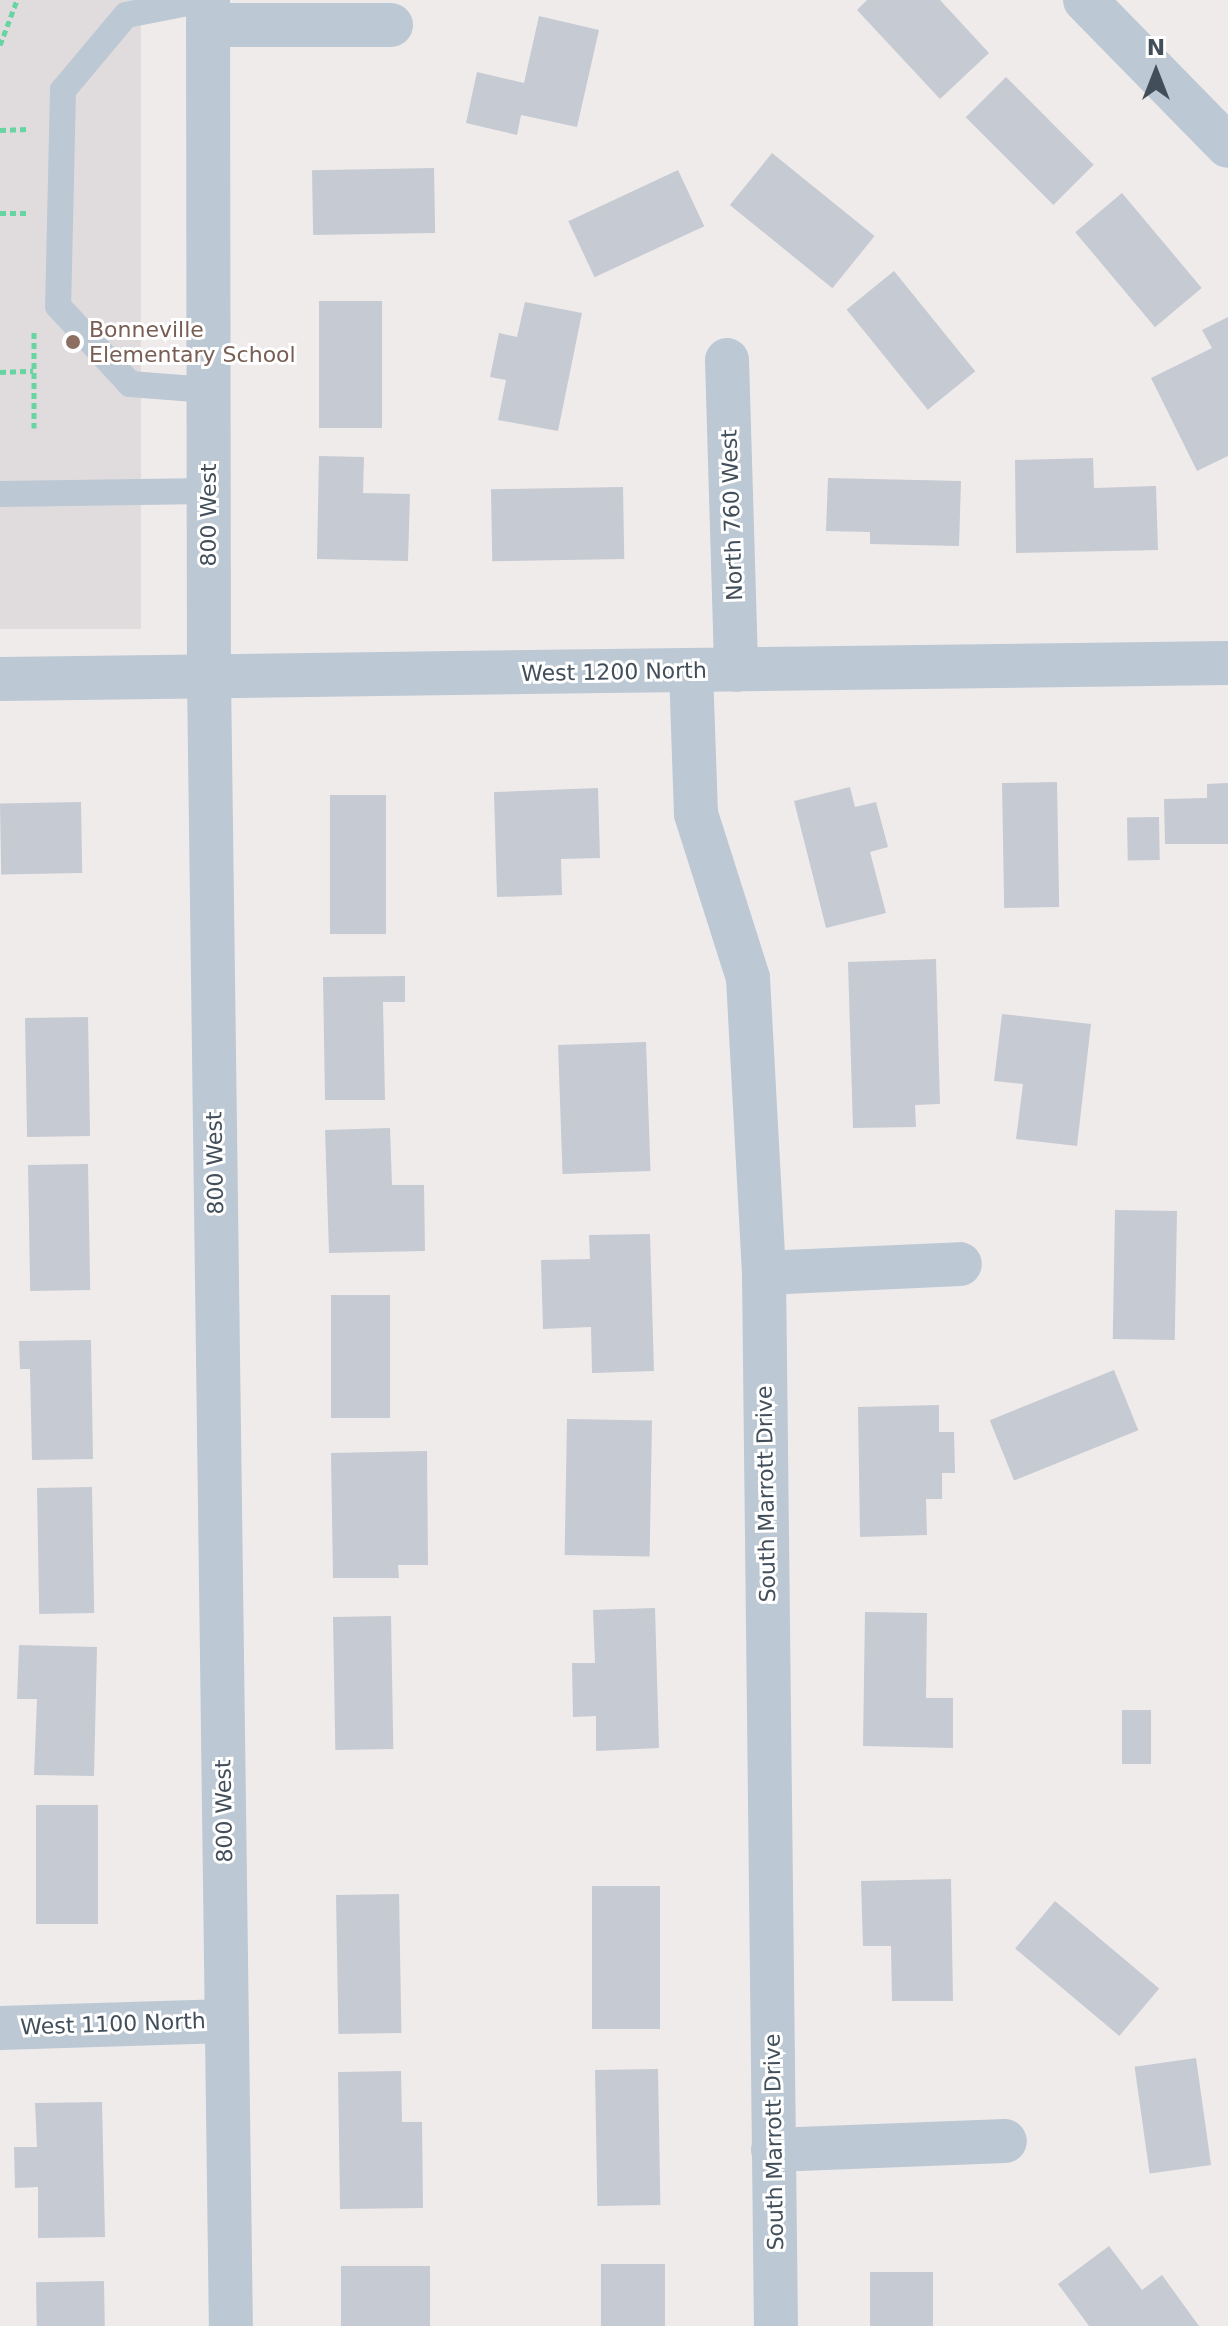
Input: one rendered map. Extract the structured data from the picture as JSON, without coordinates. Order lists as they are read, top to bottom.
{
  "streets": {
    "street": [
      "800 West",
      "North 760 West",
      "West 1200 North",
      "South Marrott Drive",
      "West 1100 North"
    ]
  },
  "crossings": [
    ["800 West", "West 1200 North"],
    ["800 West", "West 1100 North"],
    ["North 760 West", "West 1200 North"],
    ["West 1200 North", "South Marrott Drive"]
  ],
  "places": ["Bonneville Elementary School"],
  "north": "top"
}
